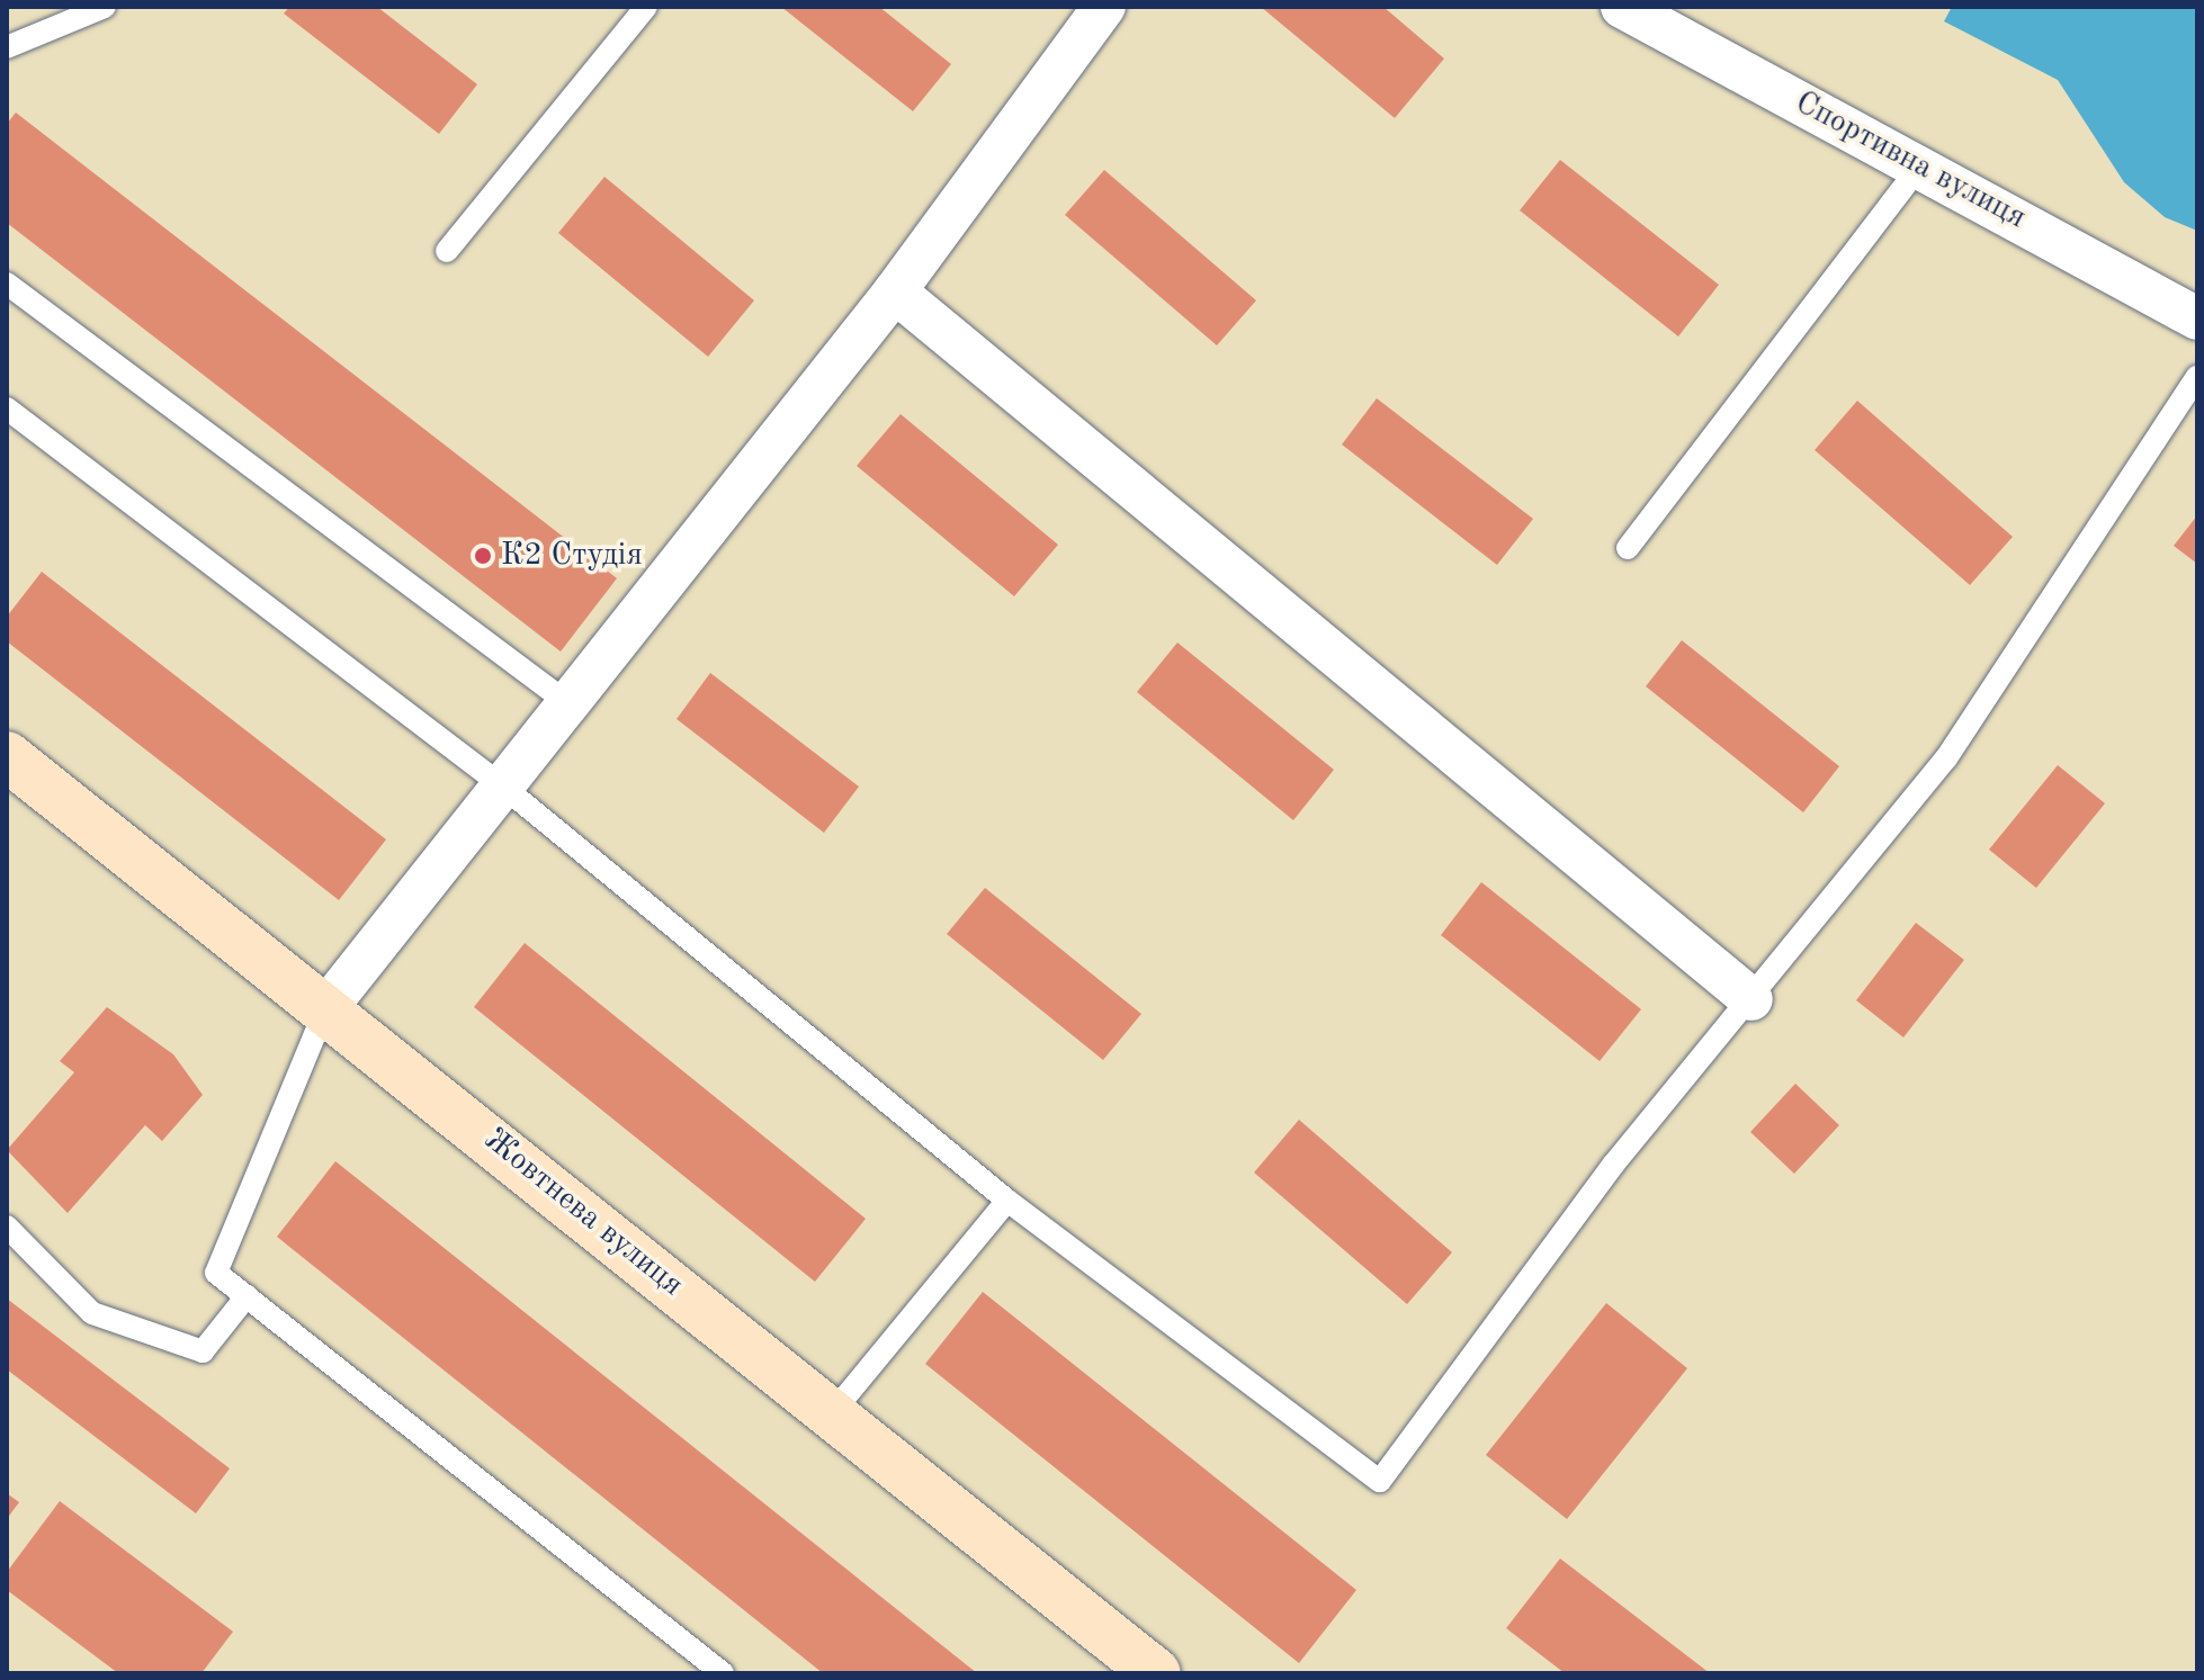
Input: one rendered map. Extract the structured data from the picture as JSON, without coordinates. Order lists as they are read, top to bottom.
{
  "streets": {
    "main road": ["Жовтнева вулиця"],
    "street": ["Спортивна вулиця"]
  },
  "places": ["К2 Студiя"]
}
